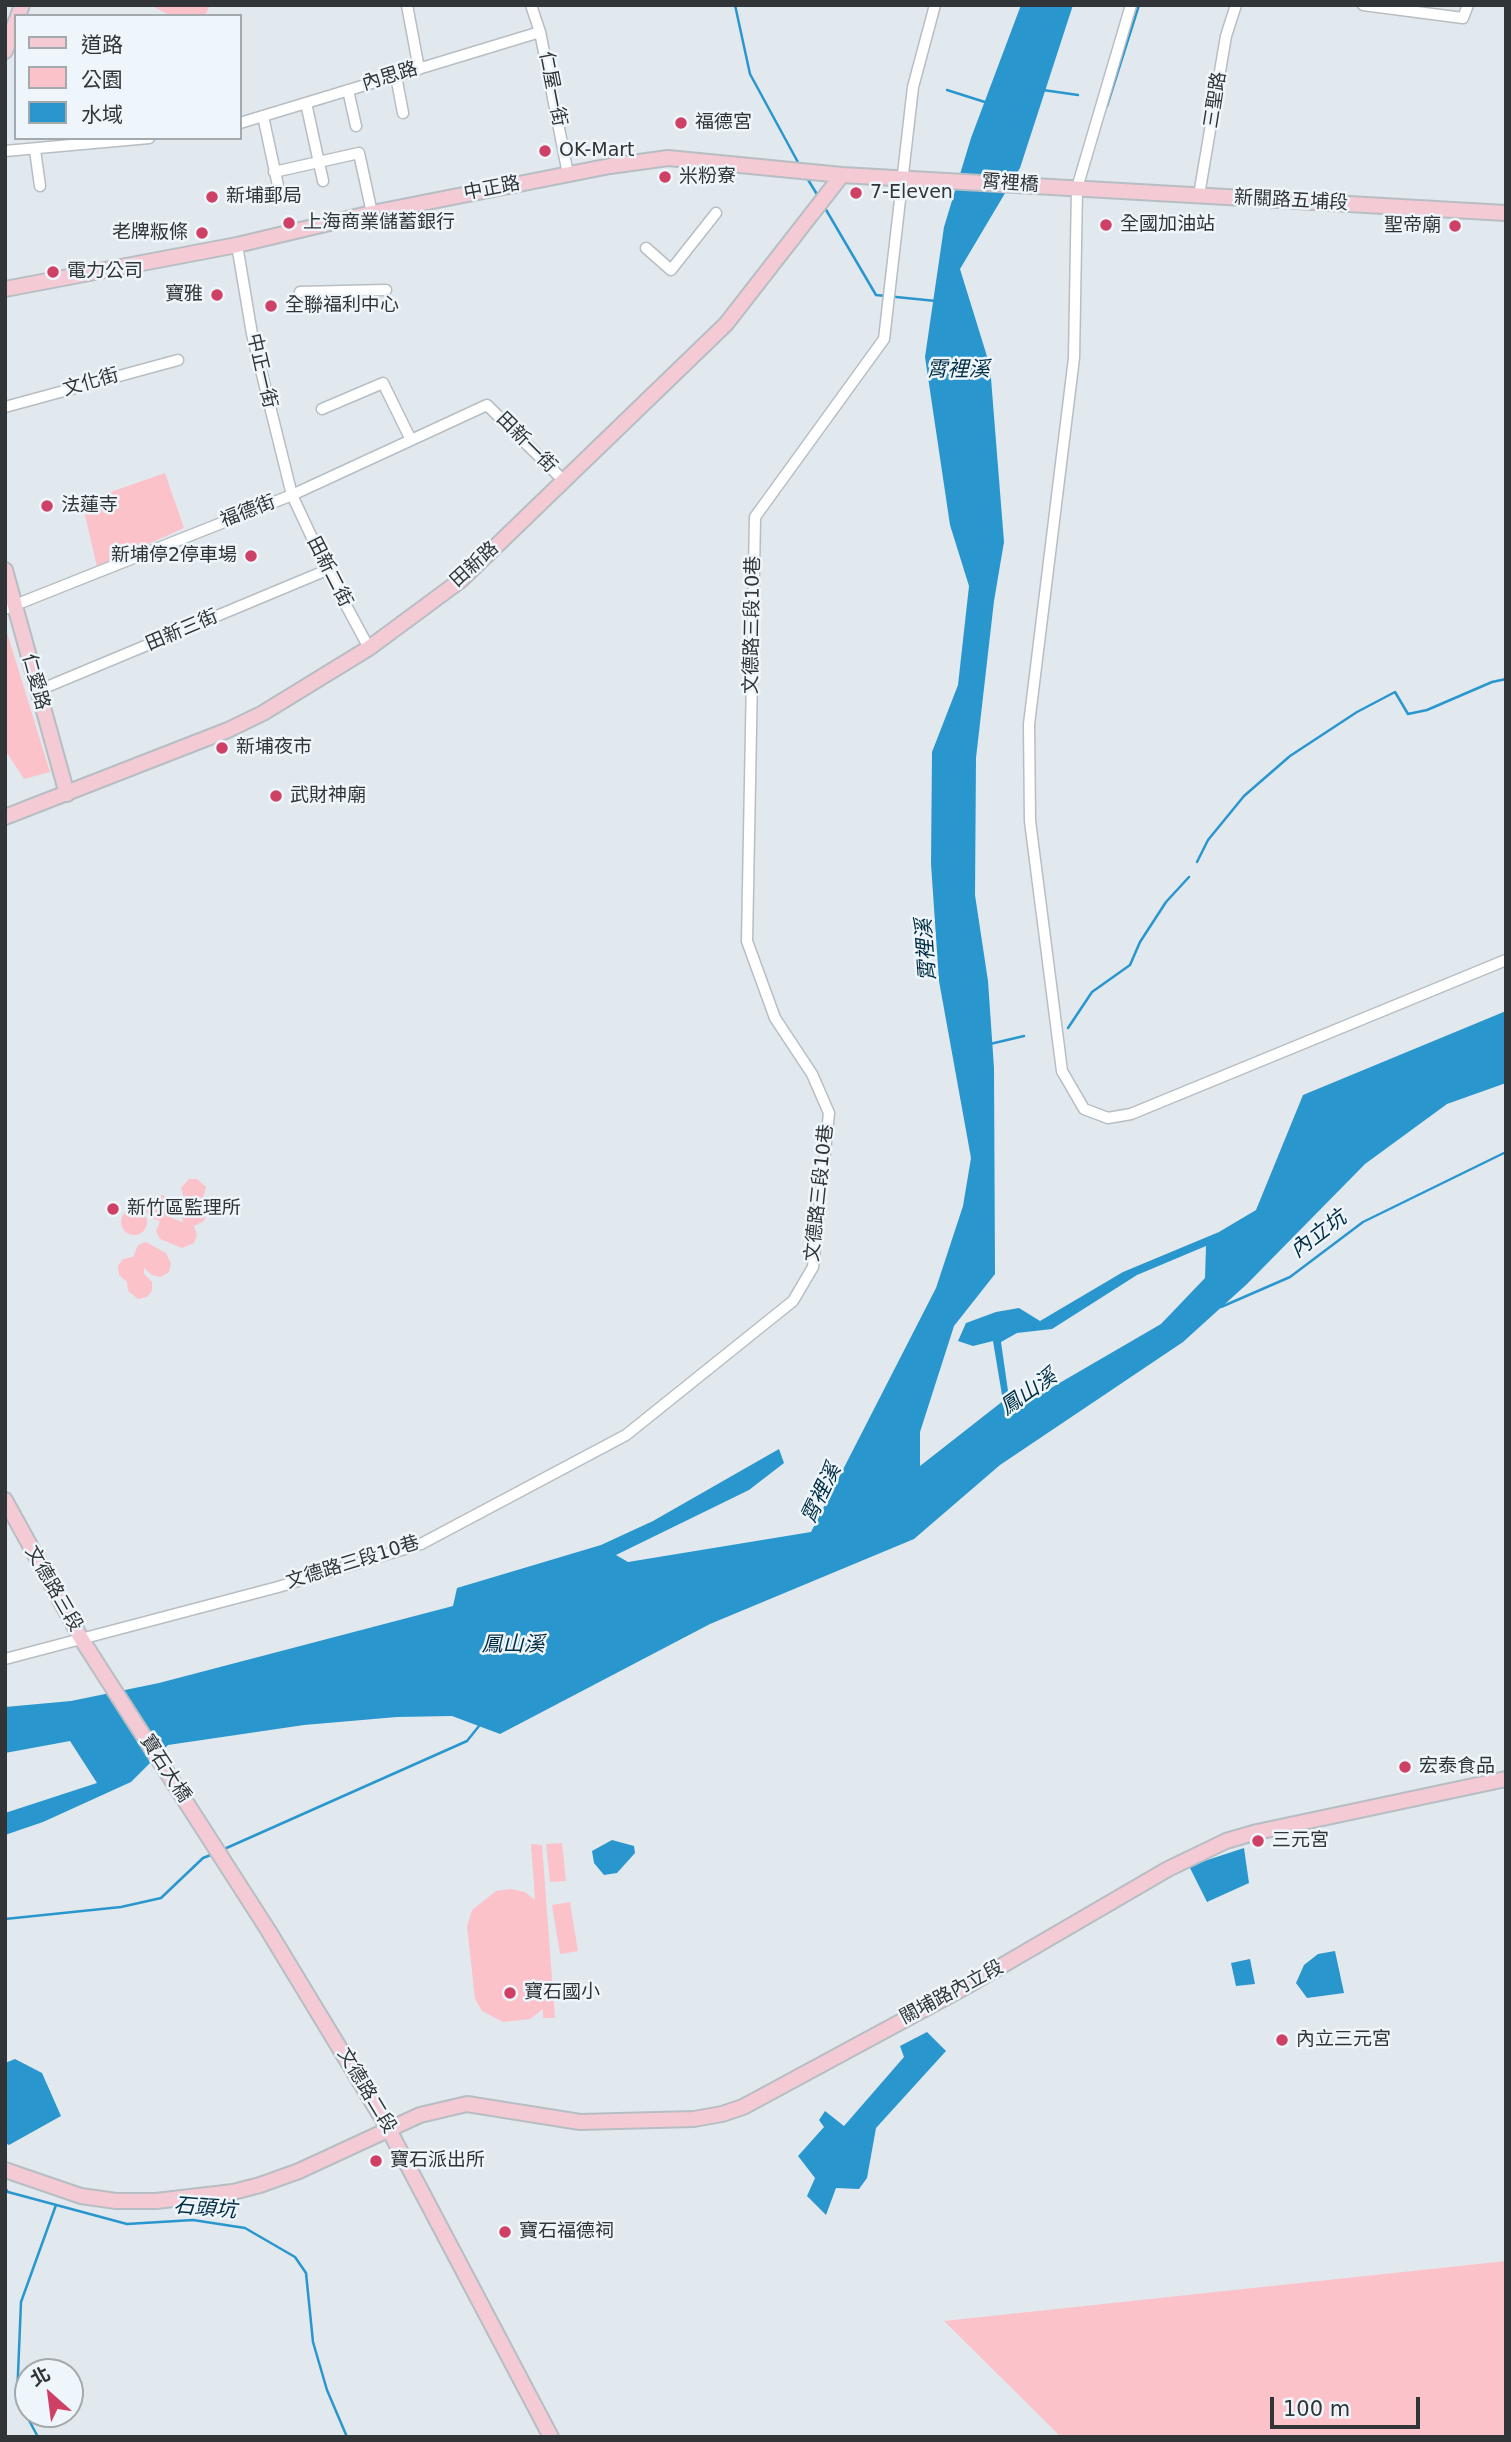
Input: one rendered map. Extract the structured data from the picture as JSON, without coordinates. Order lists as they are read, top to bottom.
{
  "streets": {
    "main road": [
      "霄裡橋",
      "中正路",
      "新關路五埔段",
      "田新路",
      "仁愛路",
      "文德路三段",
      "寶石大橋",
      "關埔路內立段",
      "文德路二段"
    ],
    "street": [
      "內思路",
      "仁屋一街",
      "三聖路",
      "中正一街",
      "文化街",
      "田新一街",
      "福德街",
      "田新二街",
      "文德路三段10巷",
      "田新三街"
    ]
  },
  "crossings": [
    ["內思路", "仁屋一街"],
    ["仁屋一街", "中正路"],
    ["三聖路", "新關路五埔段"],
    ["霄裡橋", "中正路"],
    ["霄裡橋", "新關路五埔段"],
    ["霄裡橋", "文德路三段10巷"],
    ["中正路", "中正一街"],
    ["中正路", "田新路"],
    ["中正路", "文德路三段10巷"],
    ["中正一街", "福德街"],
    ["中正一街", "田新二街"],
    ["田新一街", "福德街"],
    ["田新一街", "田新路"],
    ["福德街", "田新二街"],
    ["福德街", "仁愛路"],
    ["田新路", "田新二街"],
    ["田新路", "仁愛路"],
    ["田新二街", "田新三街"],
    ["文德路三段10巷", "文德路三段"],
    ["文德路三段10巷", "寶石大橋"],
    ["田新三街", "仁愛路"],
    ["文德路三段", "寶石大橋"],
    ["寶石大橋", "文德路二段"],
    ["關埔路內立段", "文德路二段"]
  ],
  "water": [
    "霄裡溪",
    "內立坑",
    "鳳山溪",
    "石頭坑"
  ],
  "places": [
    "福德宮",
    "OK-Mart",
    "米粉寮",
    "7-Eleven",
    "新埔郵局",
    "上海商業儲蓄銀行",
    "全國加油站",
    "聖帝廟",
    "老牌粄條",
    "電力公司",
    "寶雅",
    "全聯福利中心",
    "法蓮寺",
    "新埔停2停車場",
    "新埔夜市",
    "武財神廟",
    "新竹區監理所",
    "宏泰食品",
    "三元宮",
    "寶石國小",
    "內立三元宮",
    "寶石派出所",
    "寶石福德祠"
  ],
  "legend": ["道路", "公園", "水域"],
  "scale_bar": "100 m",
  "north": "top left"
}
